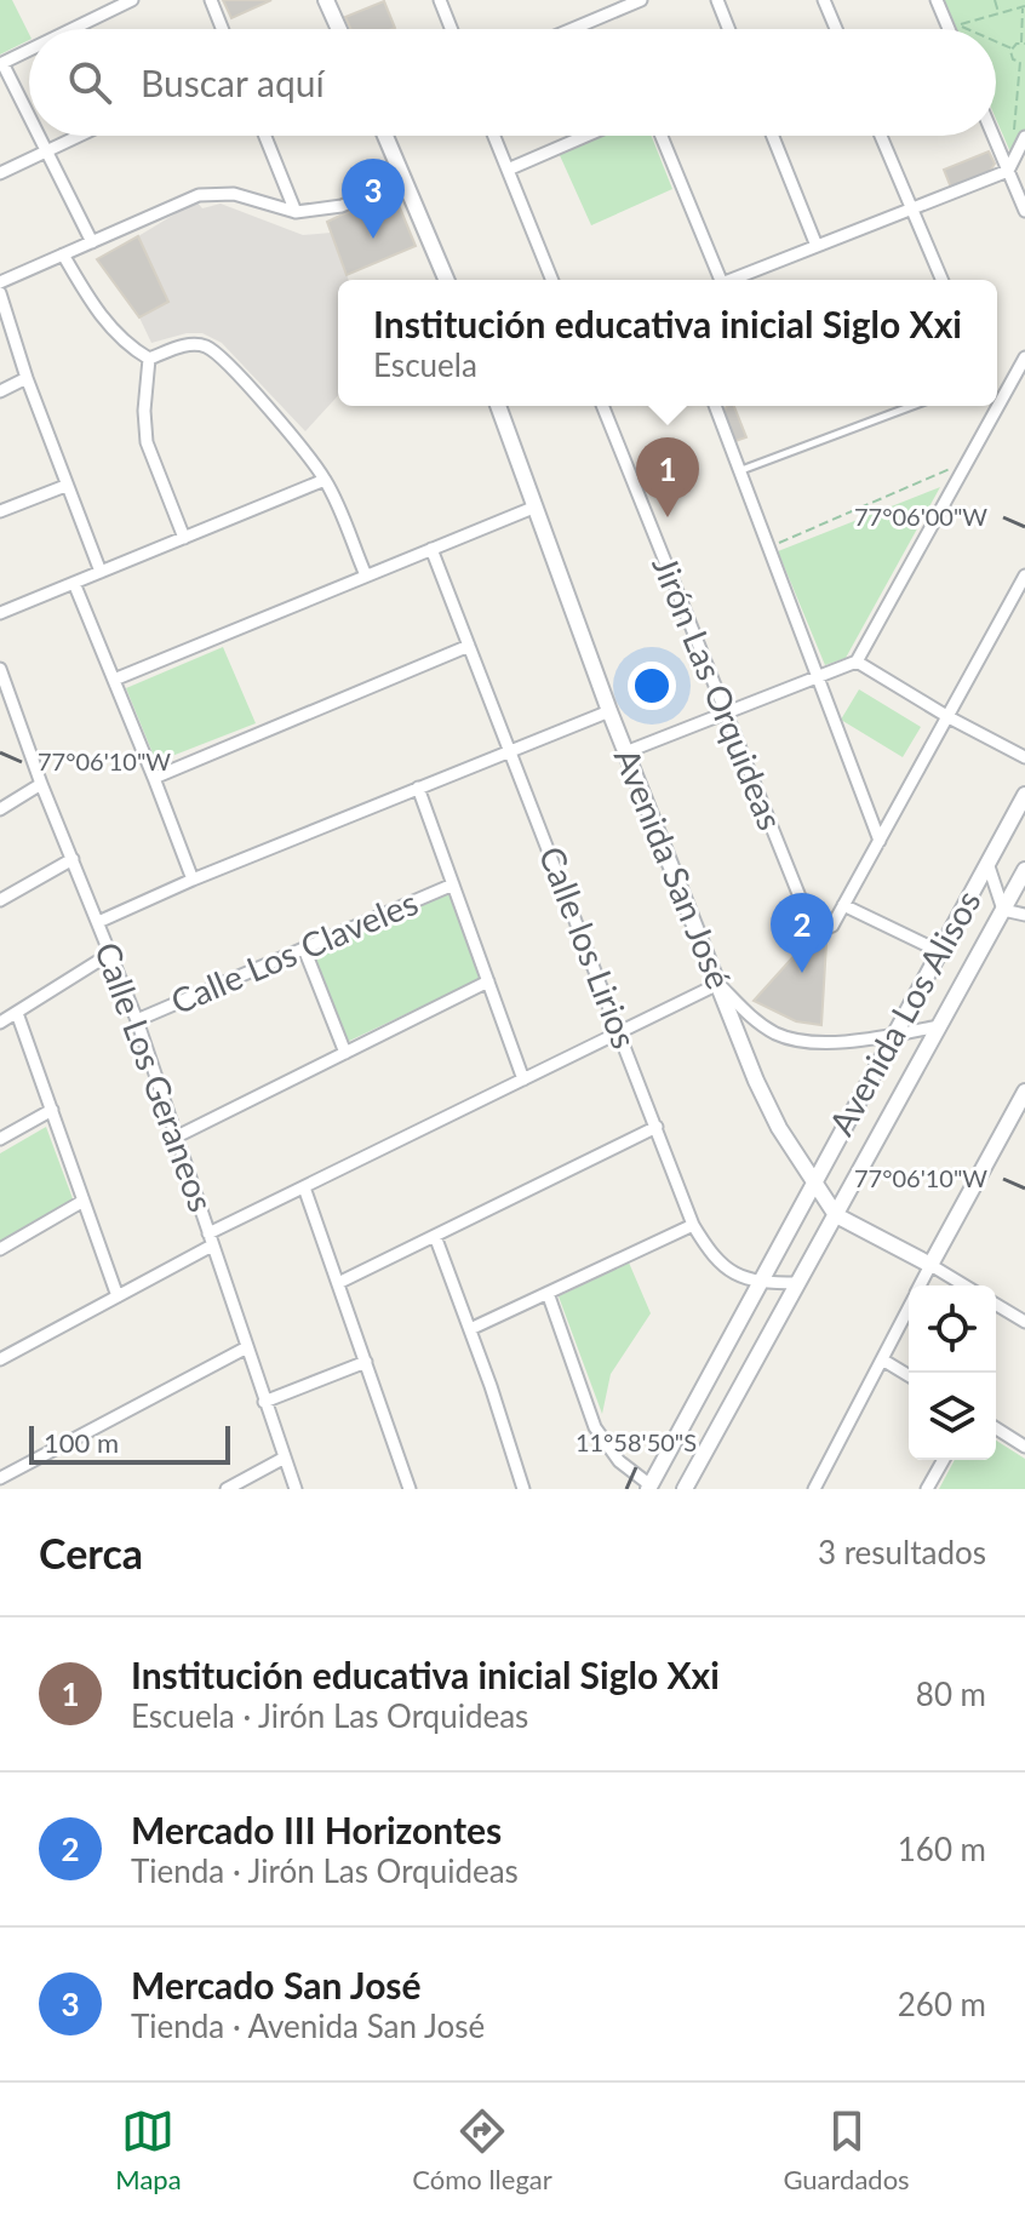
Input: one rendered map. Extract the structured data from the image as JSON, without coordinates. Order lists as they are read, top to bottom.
{
  "streets": {
    "street": [
      "Jirón Las Orquideas",
      "Avenida San José",
      "Calle los Lirios",
      "Calle Los Claveles",
      "Avenida Los Alisos",
      "Calle Los Geraneos"
    ]
  },
  "crossings": [
    ["Avenida San José", "Avenida Los Alisos"],
    ["Calle los Lirios", "Avenida Los Alisos"],
    ["Calle Los Claveles", "Calle Los Geraneos"]
  ],
  "scale_bar": "100 m",
  "page": {
    "search": "Buscar aquí",
    "pins": ["3", "1", "2"],
    "popup": ["Institución educativa inicial Siglo Xxi", "Escuela"],
    "scale": "100 m",
    "heading": ["Cerca", "3 resultados"],
    "list": [
      {
        "mark": "1",
        "name": "Institución educativa inicial Siglo Xxi",
        "note": "Escuela · Jirón Las Orquideas",
        "value": "80 m"
      },
      {
        "mark": "2",
        "name": "Mercado III Horizontes",
        "note": "Tienda · Jirón Las Orquideas",
        "value": "160 m"
      },
      {
        "mark": "3",
        "name": "Mercado San José",
        "note": "Tienda · Avenida San José",
        "value": "260 m"
      }
    ],
    "nav": ["Mapa", "Cómo llegar", "Guardados"]
  },
  "coordinates": ["77°06'00\"W", "77°06'10\"W", "11°58'50\"S"]
}
